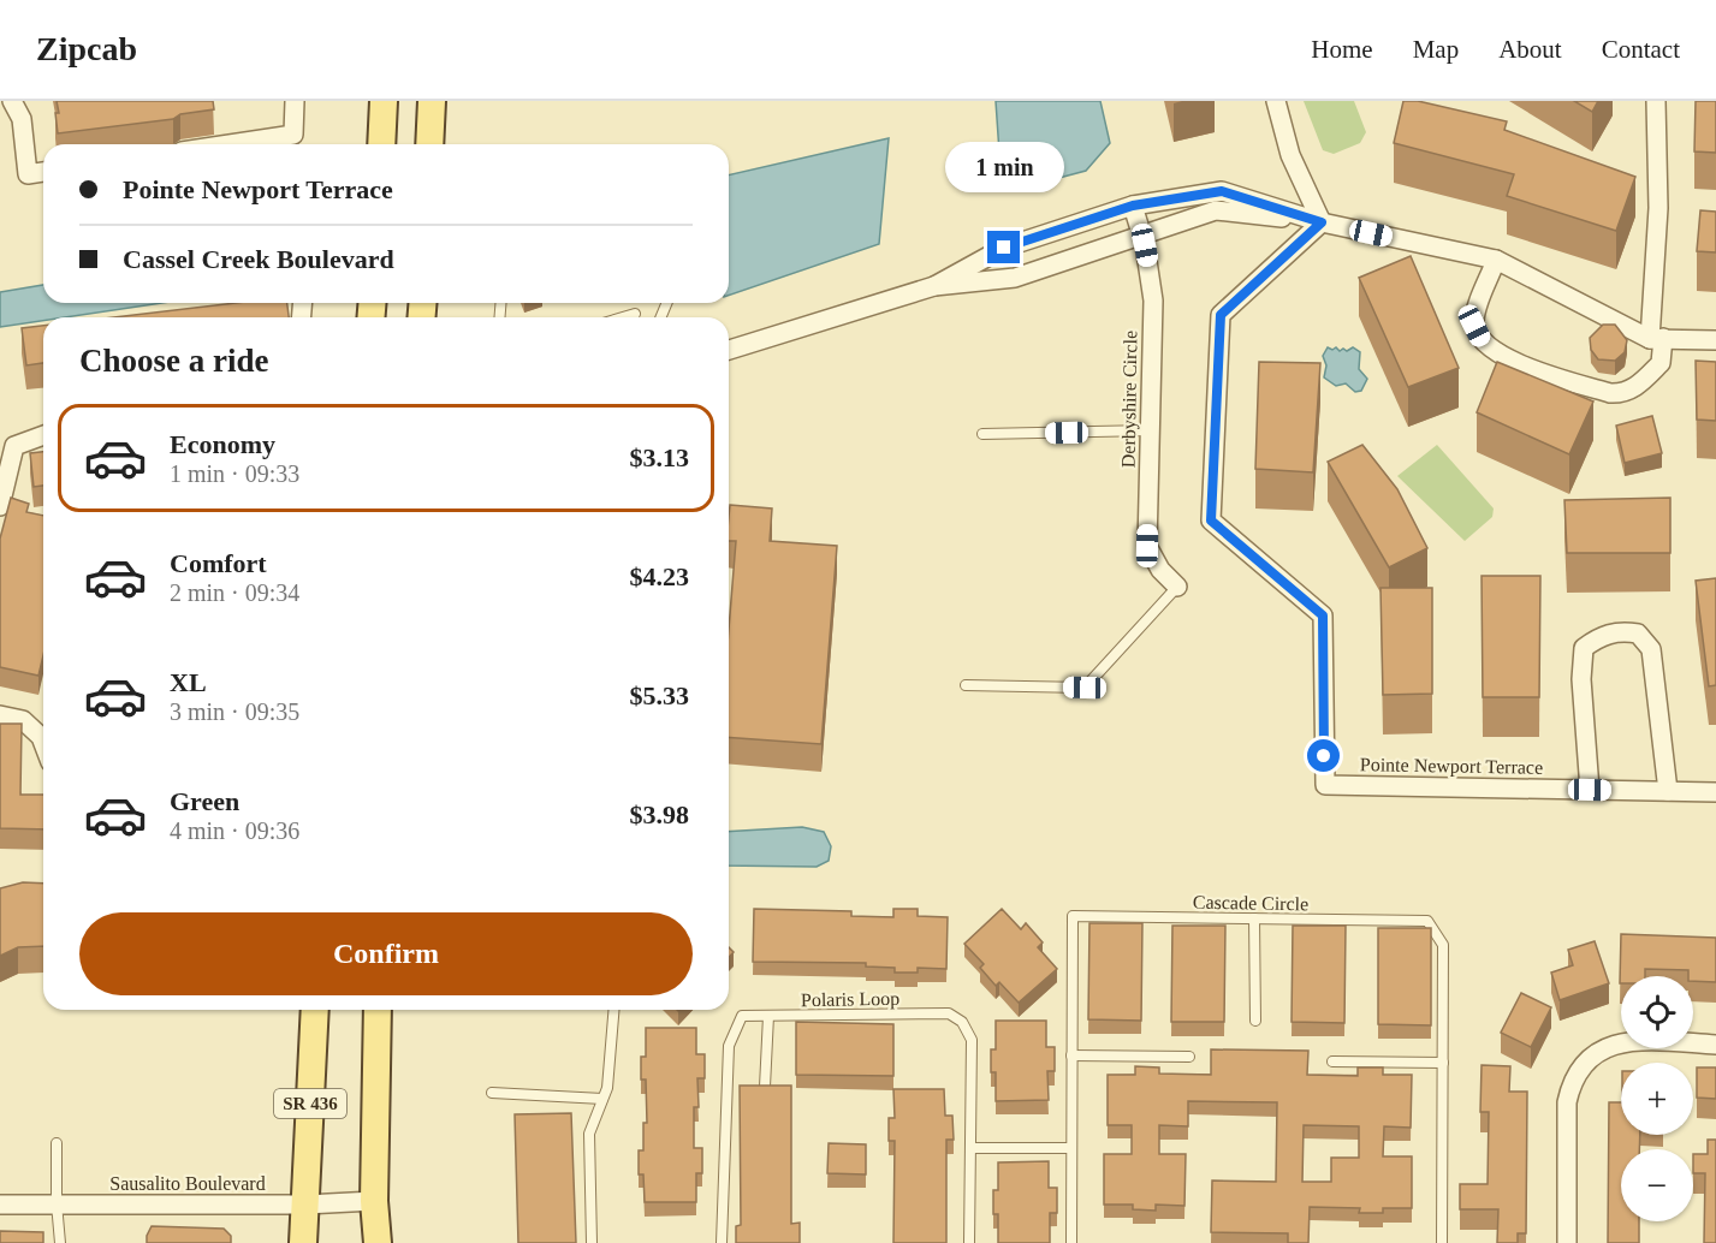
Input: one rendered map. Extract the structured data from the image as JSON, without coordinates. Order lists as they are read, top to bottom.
{
  "streets": {
    "main road": ["SR 436"],
    "street": ["Derbyshire Circle", "Pointe Newport Terrace", "Sausalito Boulevard"],
    "lane": ["Cascade Circle", "Polaris Loop"]
  },
  "crossings": [
    ["SR 436", "Sausalito Boulevard"]
  ],
  "page": {
    "header": "Zipcab",
    "nav": [
      "Home",
      "Map",
      "About",
      "Contact"
    ],
    "bubble": "1 min",
    "banner": ["Pointe Newport Terrace", "Cassel Creek Boulevard"],
    "heading": "Choose a ride",
    "list": [
      {
        "name": "Economy",
        "note": "1 min · 09:33",
        "value": "$3.13"
      },
      {
        "name": "Comfort",
        "note": "2 min · 09:34",
        "value": "$4.23"
      },
      {
        "name": "XL",
        "note": "3 min · 09:35",
        "value": "$5.33"
      },
      {
        "name": "Green",
        "note": "4 min · 09:36",
        "value": "$3.98"
      }
    ],
    "buttons": "Confirm",
    "map_buttons": ["+", "−"]
  }
}
